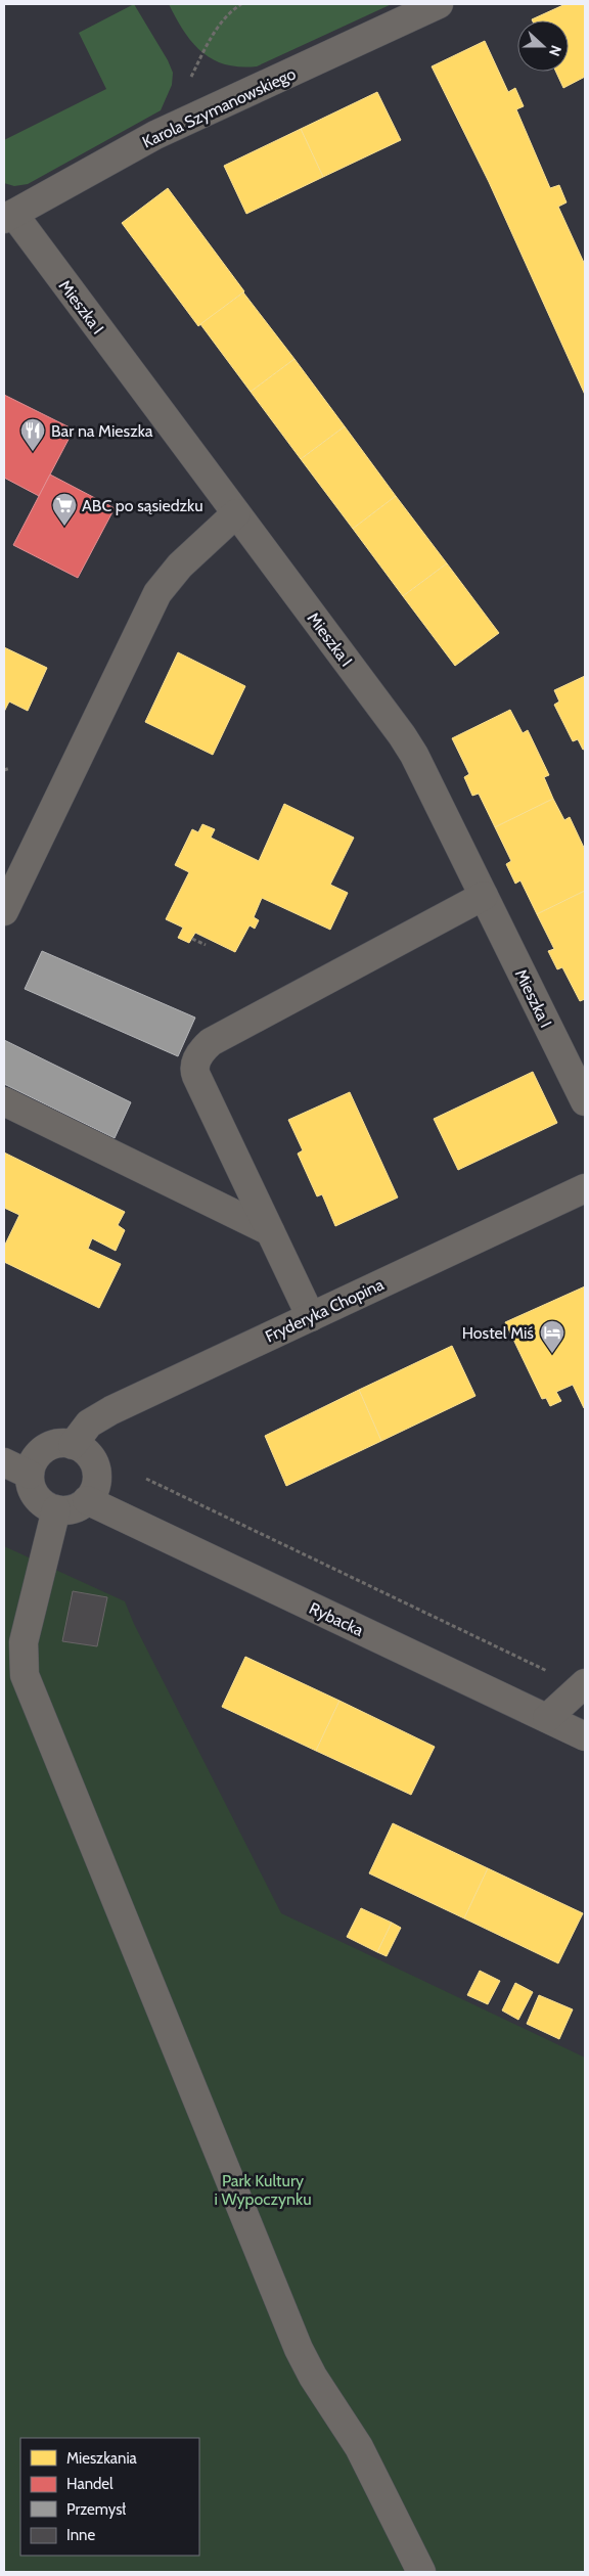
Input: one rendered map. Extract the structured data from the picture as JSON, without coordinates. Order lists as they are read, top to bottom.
{
  "streets": {
    "street": [
      "Karola Szymanowskiego",
      "Mieszka I",
      "Fryderyka Chopina",
      "Rybacka"
    ]
  },
  "crossings": [
    ["Karola Szymanowskiego", "Mieszka I"],
    ["Fryderyka Chopina", "Rybacka"]
  ],
  "parks": ["Park Kultury i Wypoczynku"],
  "places": {
    "restaurant": ["Bar na Mieszka"],
    "supermarket": ["ABC po sąsiedzku"],
    "hotel": ["Hostel Miś"]
  },
  "legend": [
    "Mieszkania",
    "Handel",
    "Przemysł",
    "Inne"
  ],
  "north": "right"
}
